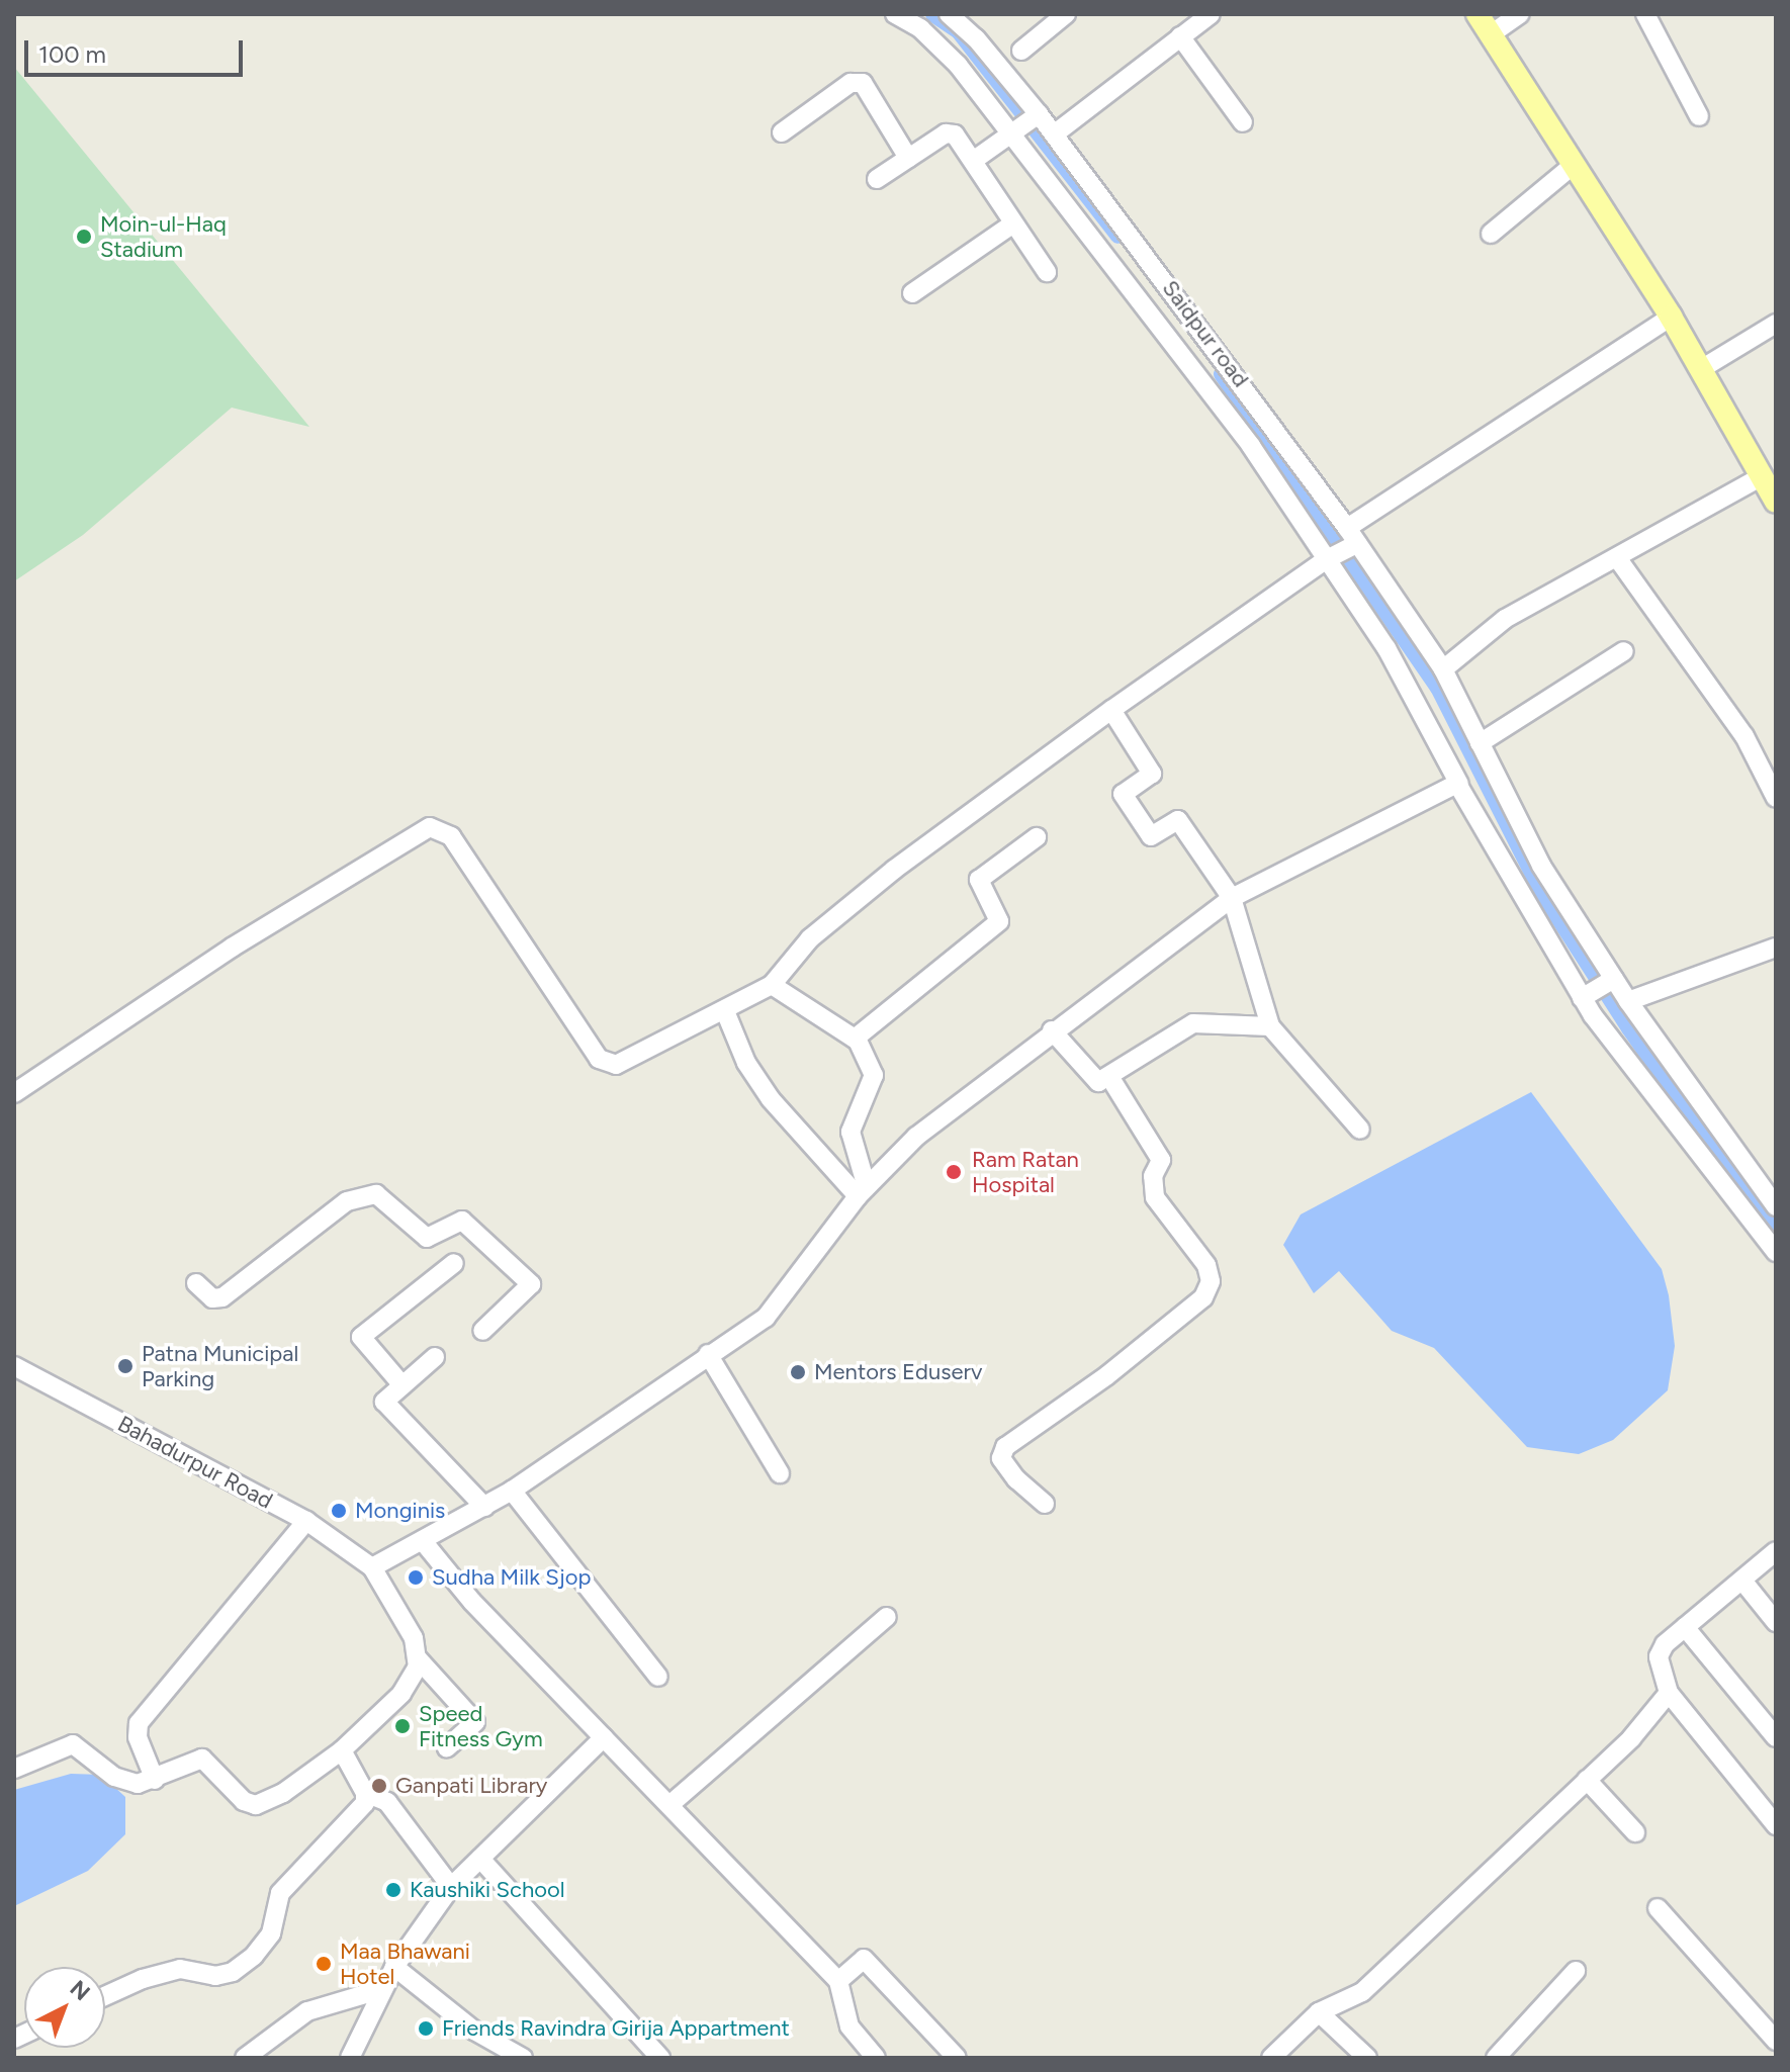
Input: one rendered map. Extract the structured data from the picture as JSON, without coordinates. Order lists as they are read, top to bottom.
{
  "streets": {
    "street": ["Saidpur road", "Bahadurpur Road"]
  },
  "places": [
    "Moin-ul-Haq Stadium",
    "Ram Ratan Hospital",
    "Patna Municipal Parking",
    "Mentors Eduserv",
    "Monginis",
    "Sudha Milk Sjop",
    "Speed Fitness Gym",
    "Ganpati Library",
    "Kaushiki School",
    "Maa Bhawani Hotel",
    "Friends Ravindra Girija Appartment"
  ],
  "scale_bar": "100 m",
  "north": "top right"
}
